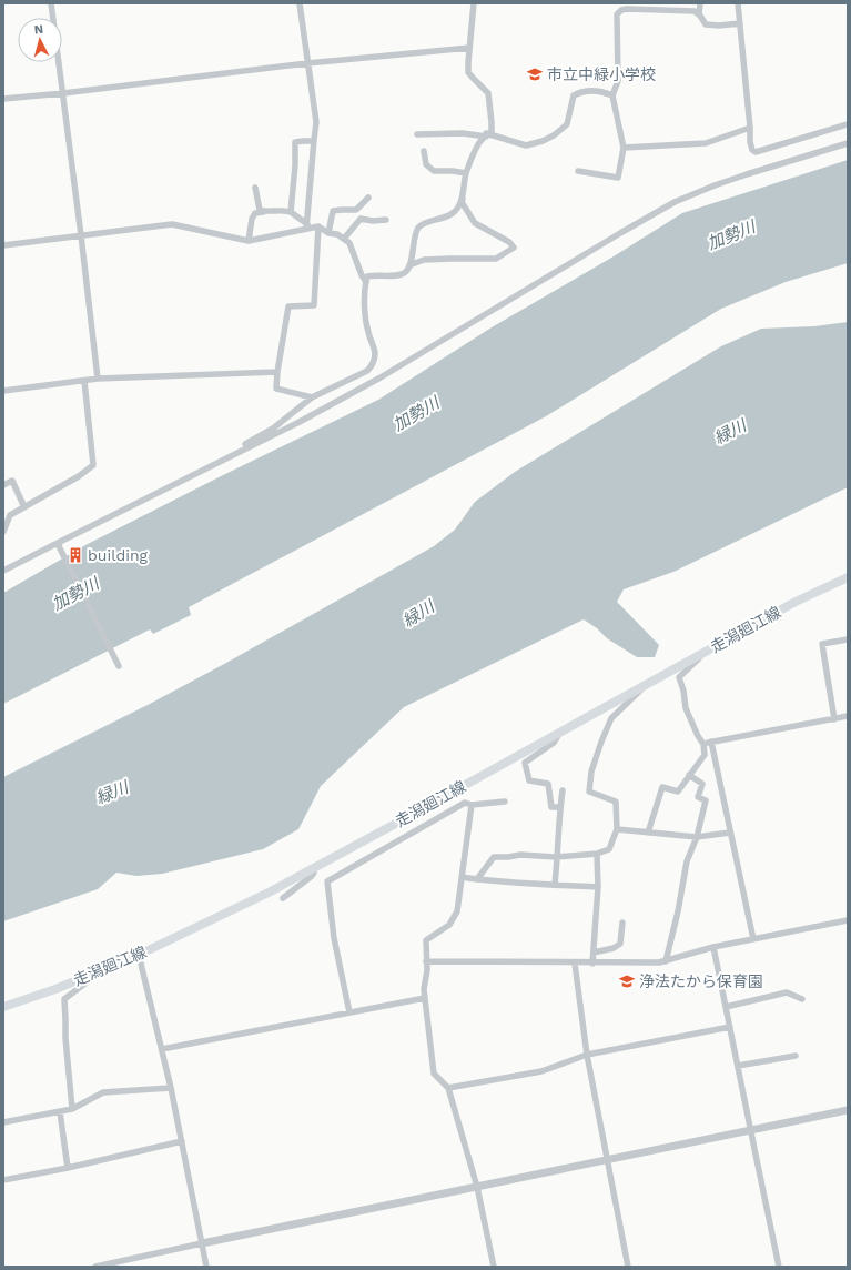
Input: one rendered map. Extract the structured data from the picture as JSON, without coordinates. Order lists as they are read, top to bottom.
{
  "streets": {
    "main road": ["走潟廻江線"]
  },
  "water": ["加勢川", "緑川"],
  "places": {
    "school or university": ["市立中緑小学校", "浄法たから保育園"],
    "building": ["building"]
  },
  "north": "top"
}
